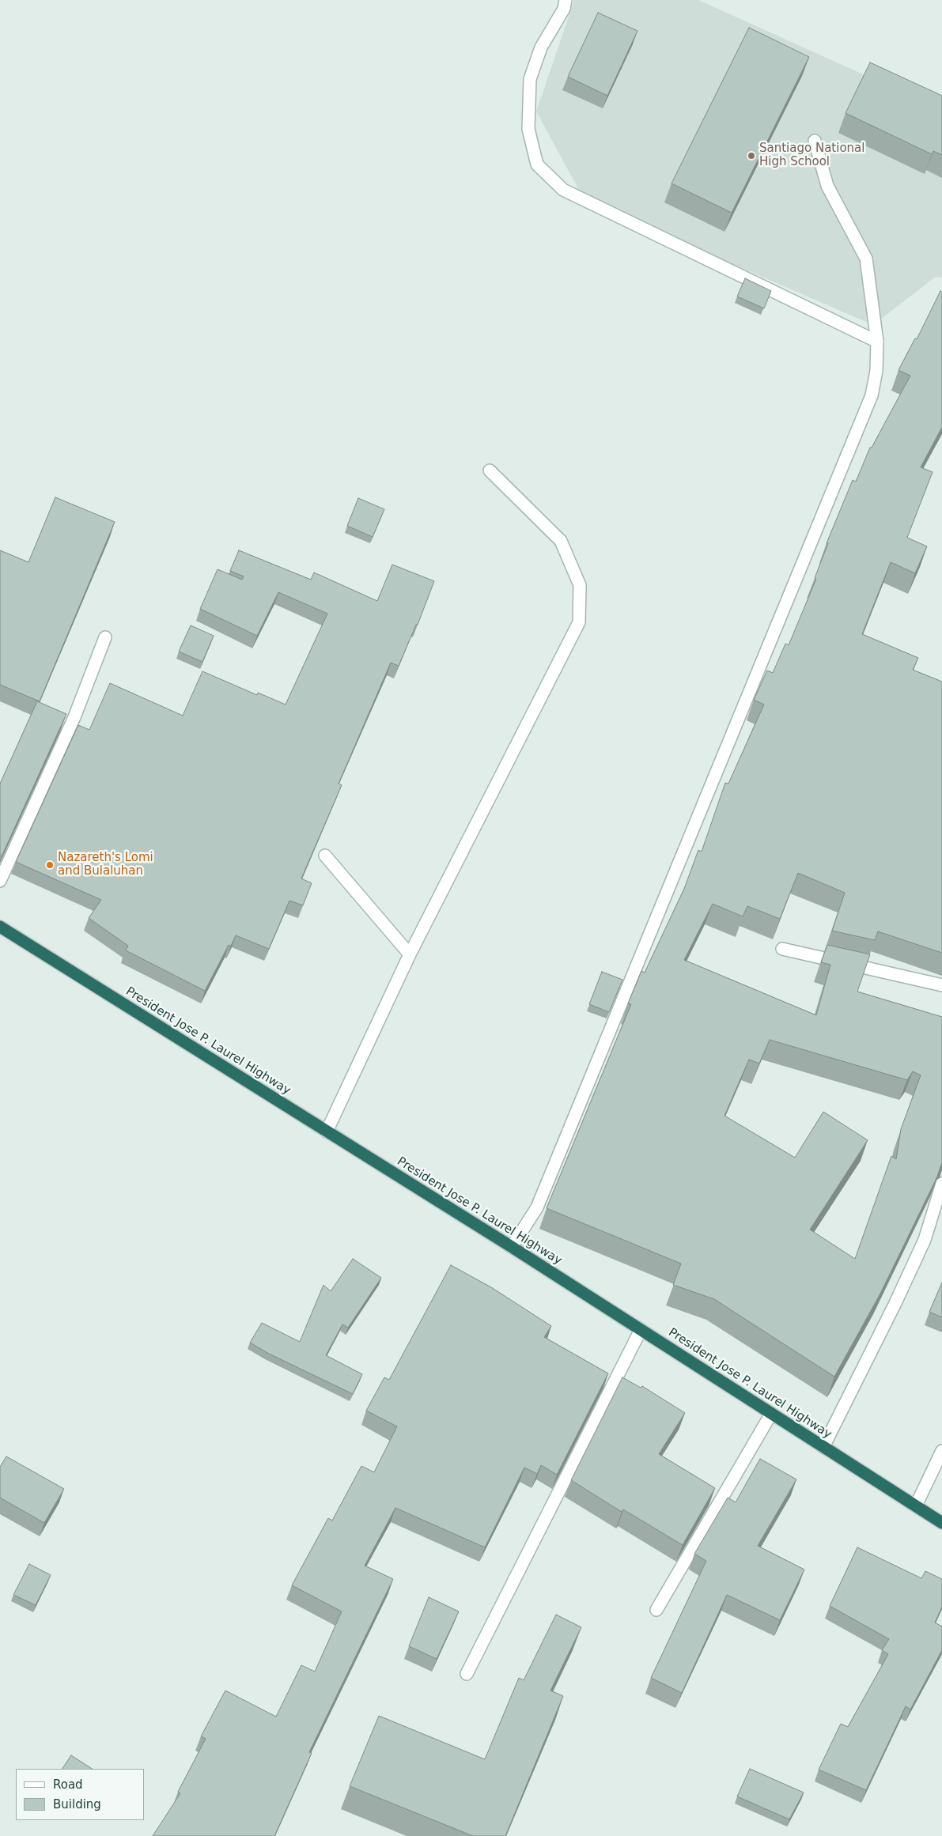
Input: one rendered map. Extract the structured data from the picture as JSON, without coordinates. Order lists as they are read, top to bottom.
{
  "streets": {
    "highway": ["President Jose P. Laurel Highway"]
  },
  "places": ["Santiago National High School", "Nazareth's Lomi and Bulaluhan"],
  "legend": ["Road", "Building"]
}
